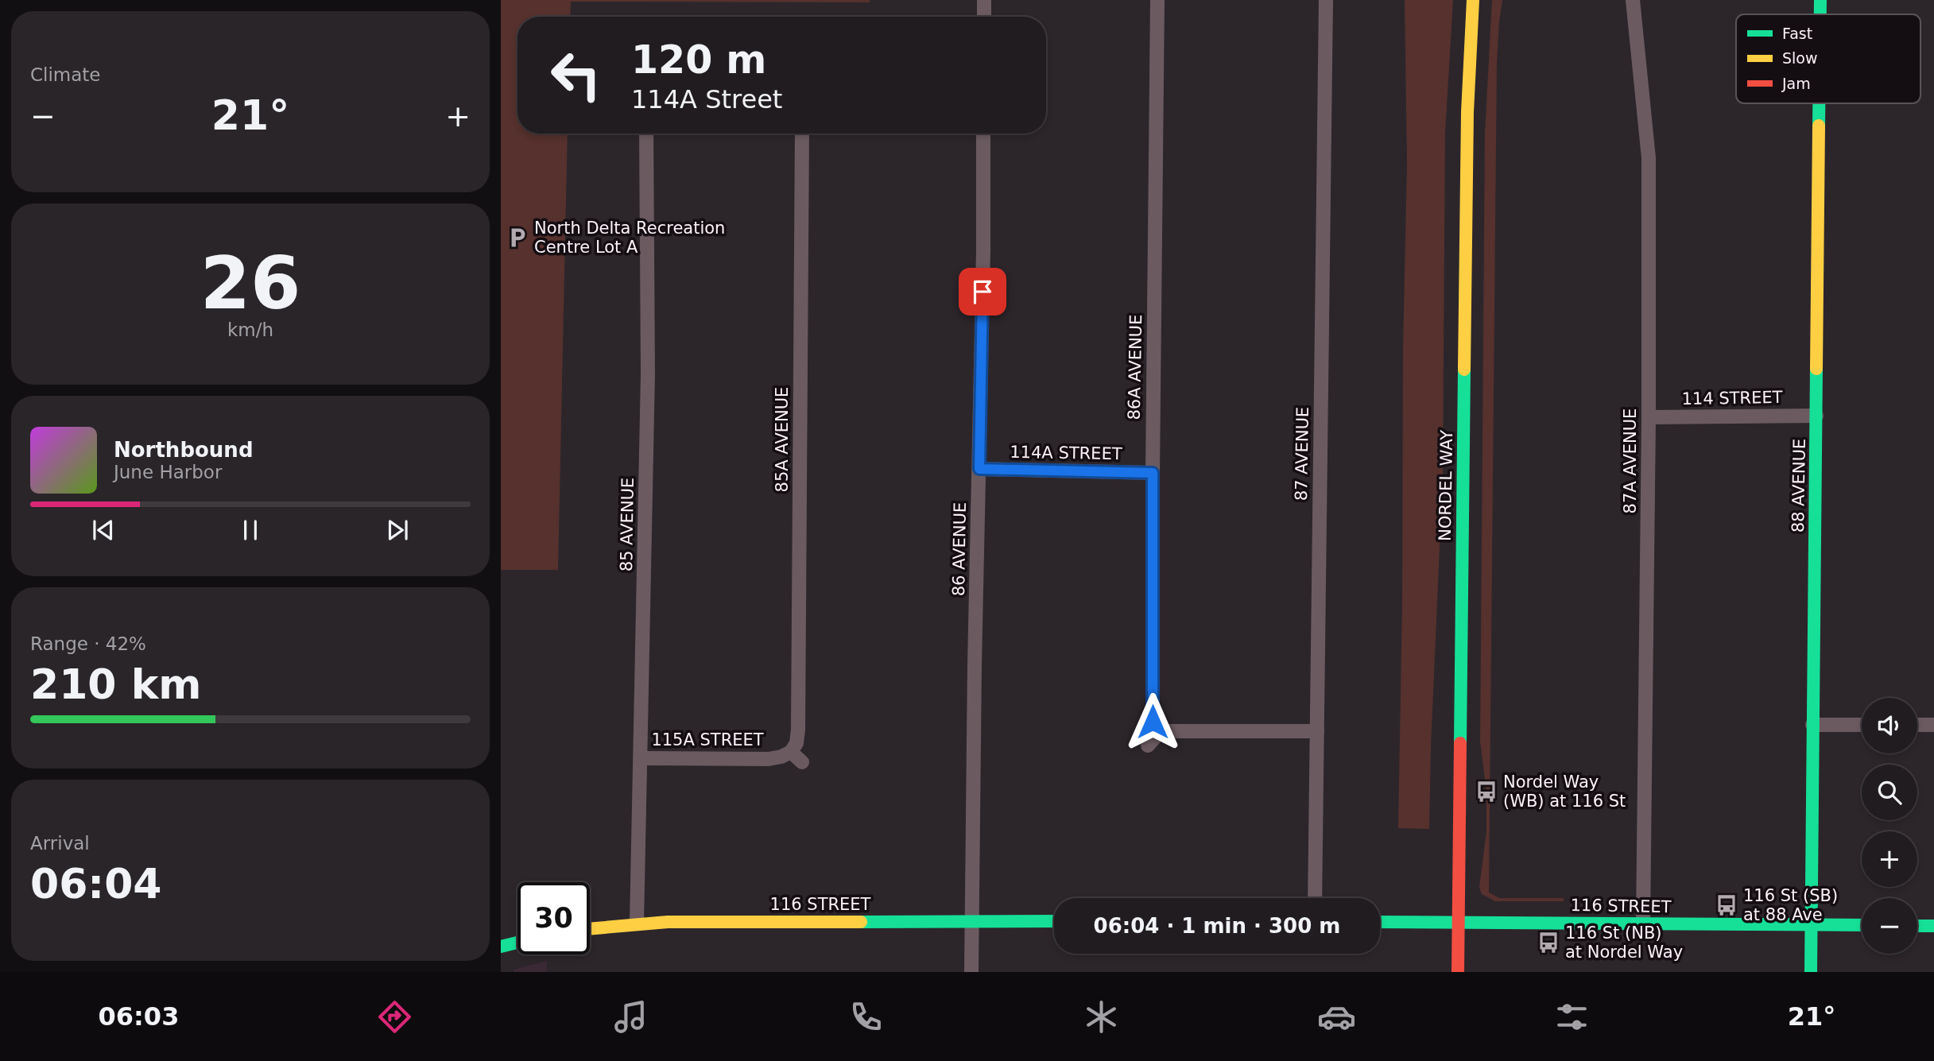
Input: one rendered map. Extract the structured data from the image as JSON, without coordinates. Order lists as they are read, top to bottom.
{
  "streets": {
    "street": [
      "86A AVENUE",
      "114 STREET",
      "85A AVENUE",
      "114A STREET",
      "87 AVENUE",
      "87A AVENUE",
      "NORDEL WAY",
      "88 AVENUE",
      "85 AVENUE",
      "86 AVENUE",
      "115A STREET",
      "116 STREET"
    ]
  },
  "crossings": [
    ["86A AVENUE", "114A STREET"],
    ["114 STREET", "87A AVENUE"],
    ["114 STREET", "88 AVENUE"],
    ["85A AVENUE", "115A STREET"],
    ["114A STREET", "86 AVENUE"],
    ["87A AVENUE", "116 STREET"],
    ["NORDEL WAY", "116 STREET"],
    ["88 AVENUE", "116 STREET"],
    ["85 AVENUE", "115A STREET"],
    ["85 AVENUE", "116 STREET"],
    ["86 AVENUE", "116 STREET"]
  ],
  "places": {
    "parking": ["North Delta Recreation Centre Lot A"],
    "bus stop": ["Nordel Way (WB) at 116 St", "116 St (SB) at 88 Ave", "116 St (NB) at Nordel Way"]
  },
  "legend": ["Fast", "Slow", "Jam"],
  "page": {
    "tile": [
      "Climate",
      ["26", "km/h"],
      ["Range · 42%", "210 km"],
      ["Arrival", "06:04"]
    ],
    "turn": ["120 m", "114A Street"],
    "heat": ["−", "21°", "+"],
    "song": ["Northbound", "June Harbor"],
    "map_buttons": ["+", "−"],
    "limit": "30",
    "trip": "06:04 · 1 min · 300 m",
    "tabs": ["06:03", "21°"]
  }
}
